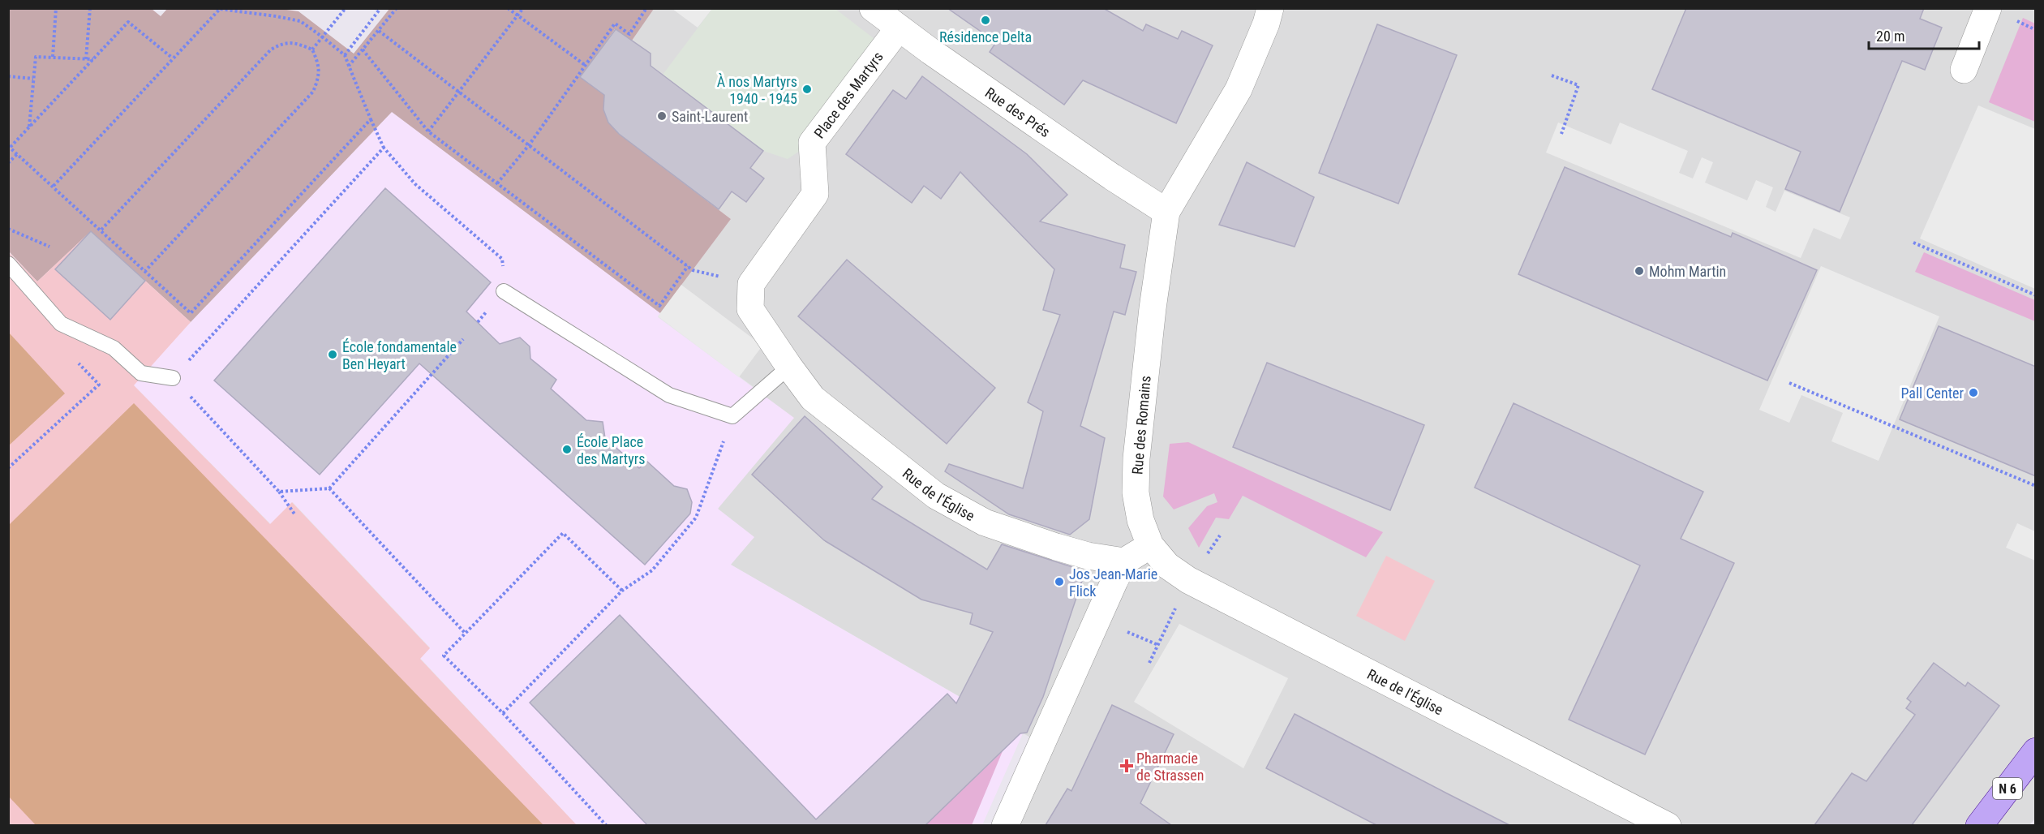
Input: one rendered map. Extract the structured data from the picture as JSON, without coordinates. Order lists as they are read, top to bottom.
{
  "streets": {
    "main road": ["N 6"],
    "street": [
      "Place des Martyrs",
      "Rue des Prés",
      "Rue des Romains",
      "Rue de l'Église"
    ]
  },
  "crossings": [
    ["Place des Martyrs", "Rue des Prés"],
    ["Rue des Prés", "Rue des Romains"],
    ["Rue des Romains", "Rue de l'Église"]
  ],
  "places": {
    "other": [
      "Résidence Delta",
      "À nos Martyrs 1940 - 1945",
      "Saint-Laurent",
      "Mohm Martin",
      "École fondamentale Ben Heyart",
      "Pall Center",
      "École Place des Martyrs",
      "Jos Jean-Marie Flick"
    ],
    "health": ["Pharmacie de Strassen"]
  },
  "scale_bar": "20 m"
}
